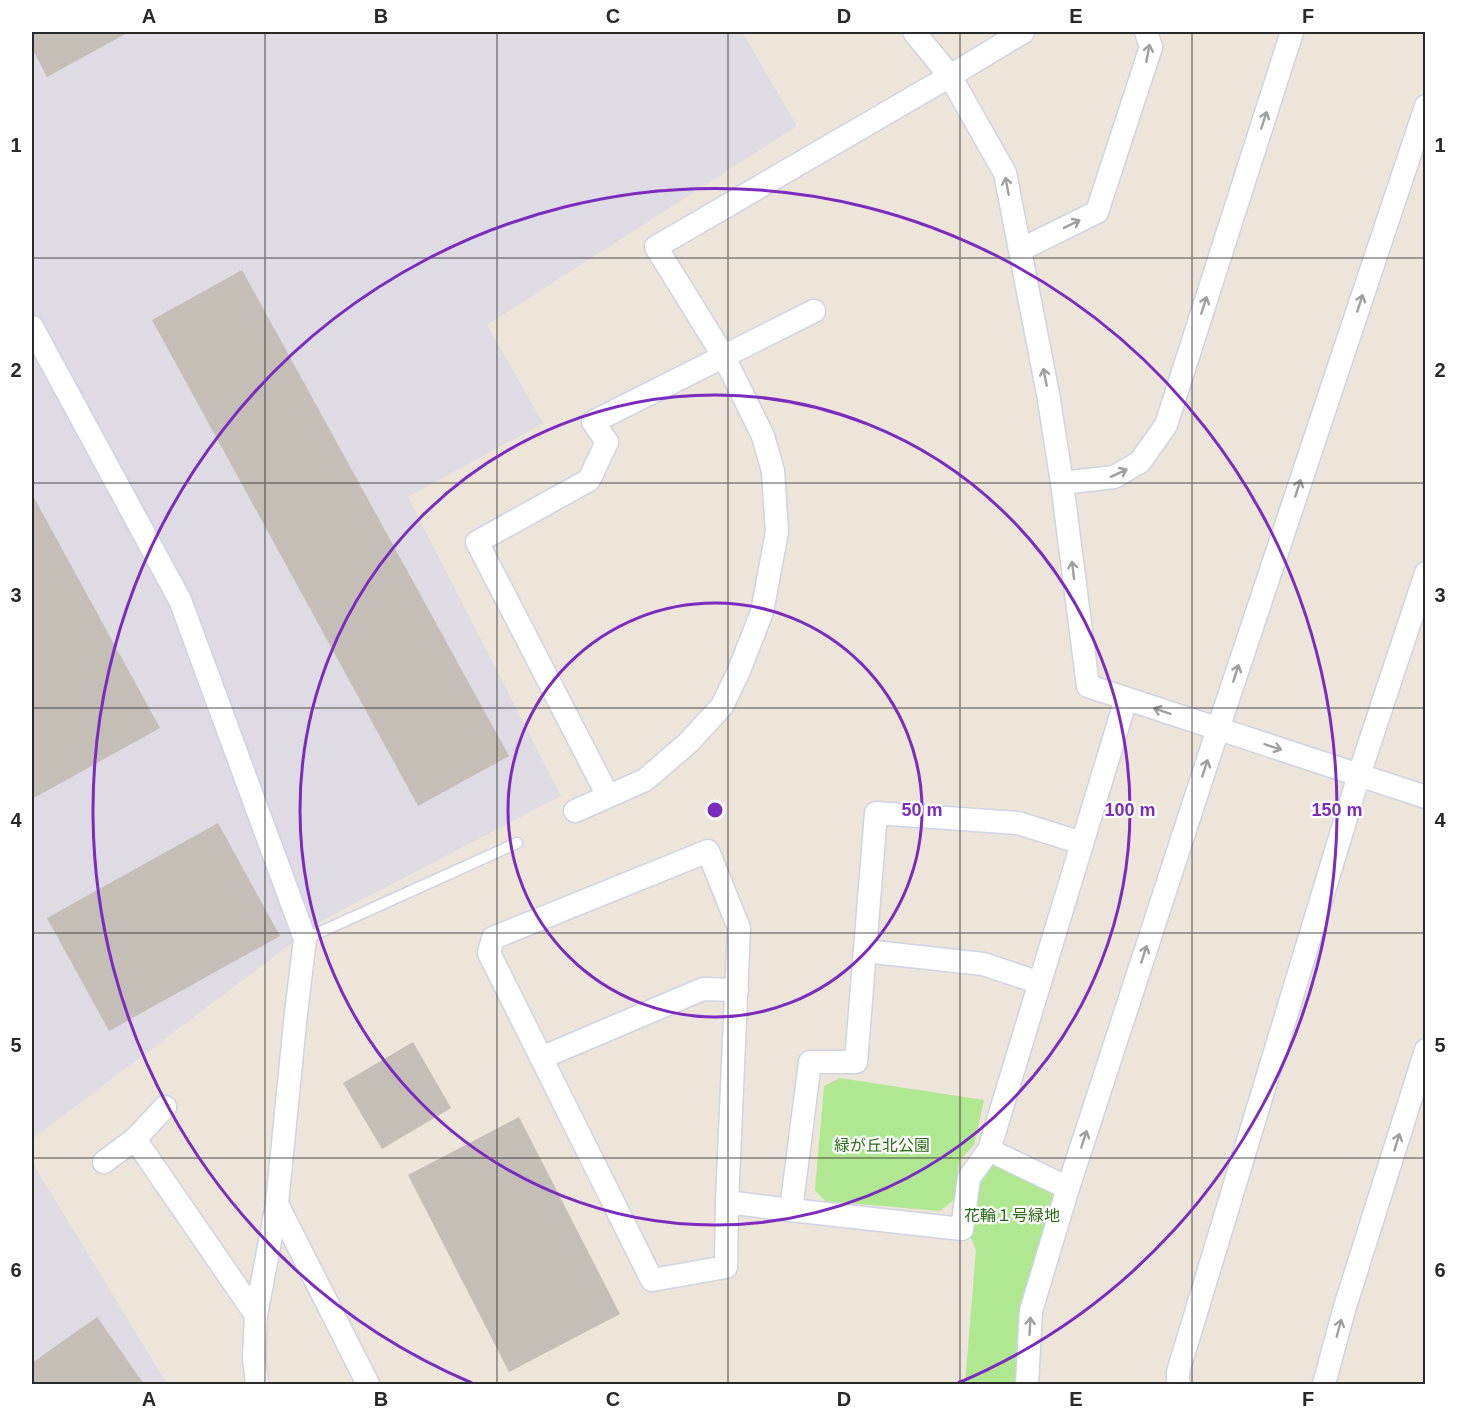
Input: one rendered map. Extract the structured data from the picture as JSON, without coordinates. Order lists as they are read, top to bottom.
{
  "parks": ["緑が丘北公園", "花輪１号緑地"],
  "grid": {
    "columns": [
      "A",
      "B",
      "C",
      "D",
      "E",
      "F"
    ],
    "rows": [
      "1",
      "2",
      "3",
      "4",
      "5",
      "6"
    ]
  },
  "rings": ["50 m", "100 m", "150 m"]
}
